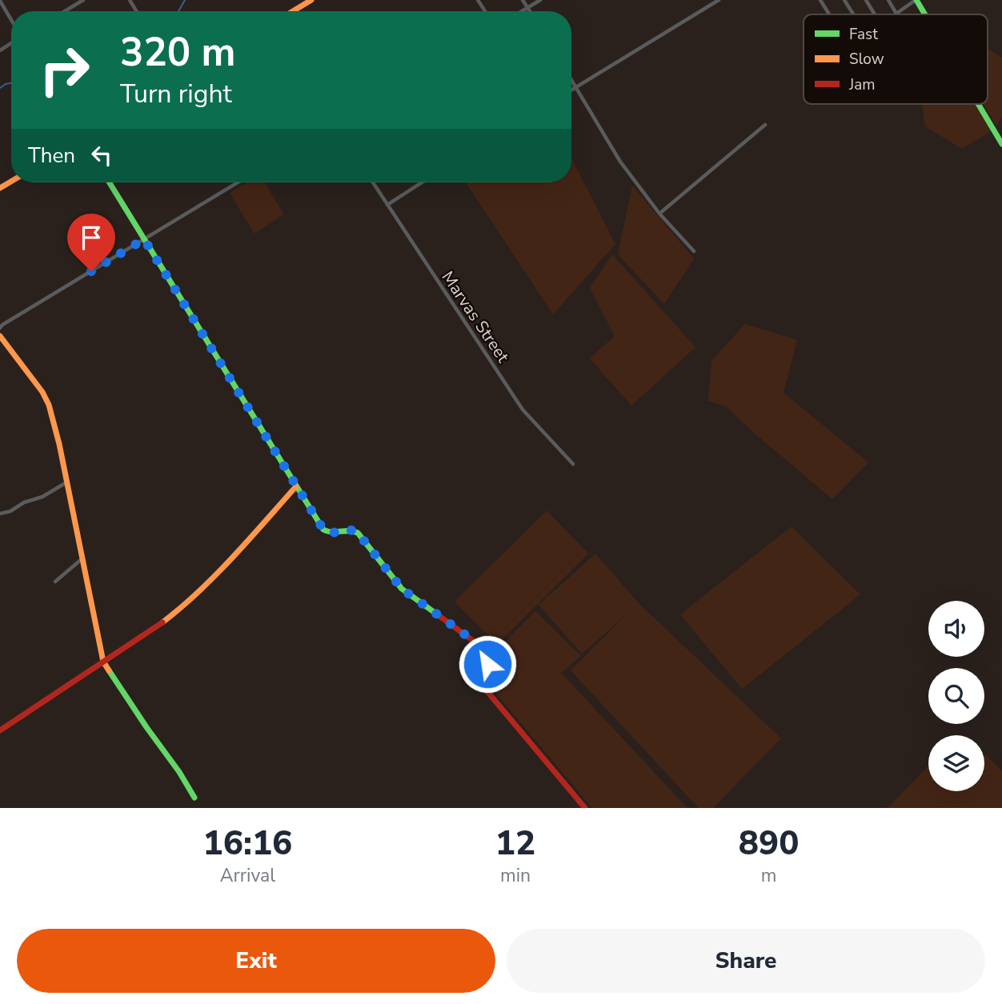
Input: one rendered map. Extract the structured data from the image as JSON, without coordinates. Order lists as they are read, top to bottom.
{
  "streets": {
    "street": ["Marvas Street"]
  },
  "legend": ["Fast", "Slow", "Jam"],
  "page": {
    "turn": ["320 m", "Turn right"],
    "then": "Then",
    "eta": [
      "16:16",
      "Arrival",
      "12",
      "min",
      "890",
      "m"
    ],
    "buttons": ["Exit", "Share"]
  }
}
